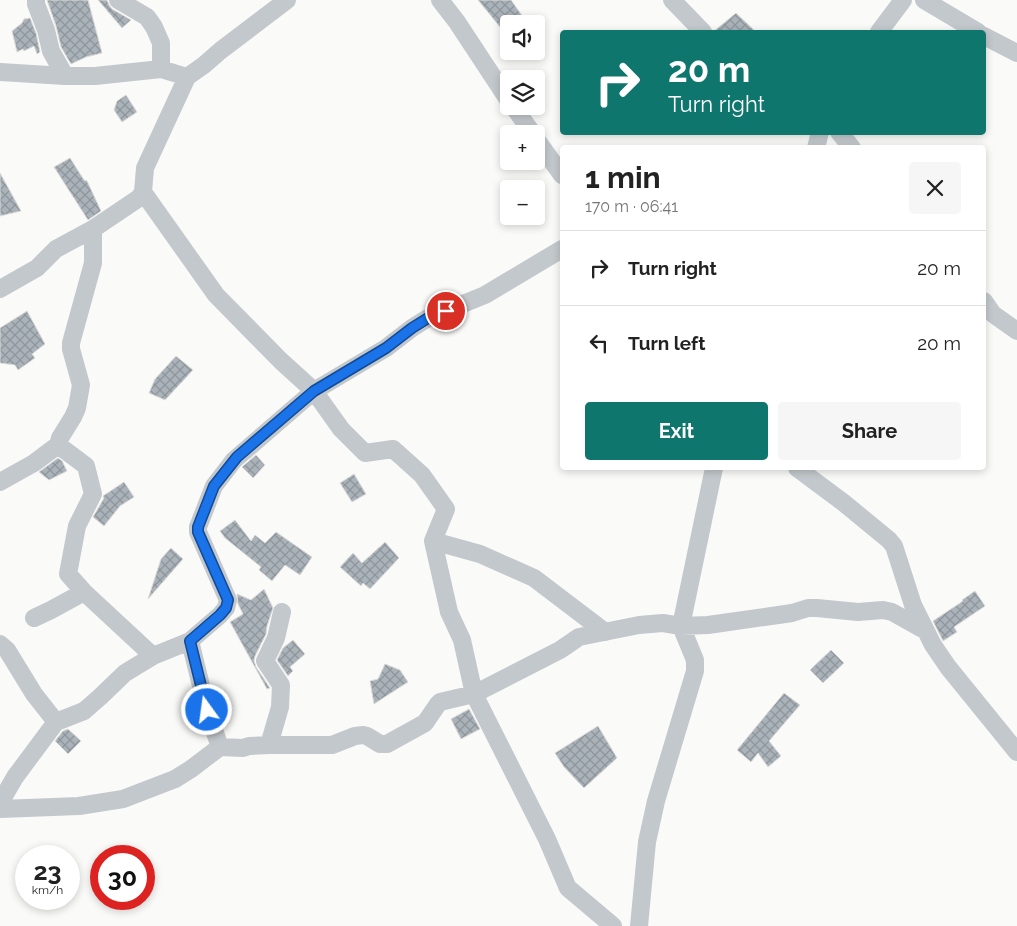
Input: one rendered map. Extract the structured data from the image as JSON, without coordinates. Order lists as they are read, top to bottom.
{
  "page": {
    "map_buttons": ["+", "−"],
    "turn": ["20 m", "Turn right"],
    "heading": ["1 min", "170 m · 06:41"],
    "list": [
      {
        "name": "Turn right",
        "value": "20 m"
      },
      {
        "name": "Turn left",
        "value": "20 m"
      }
    ],
    "buttons": ["Exit", "Share"],
    "speed": "23 km/h",
    "limit": "30"
  }
}
